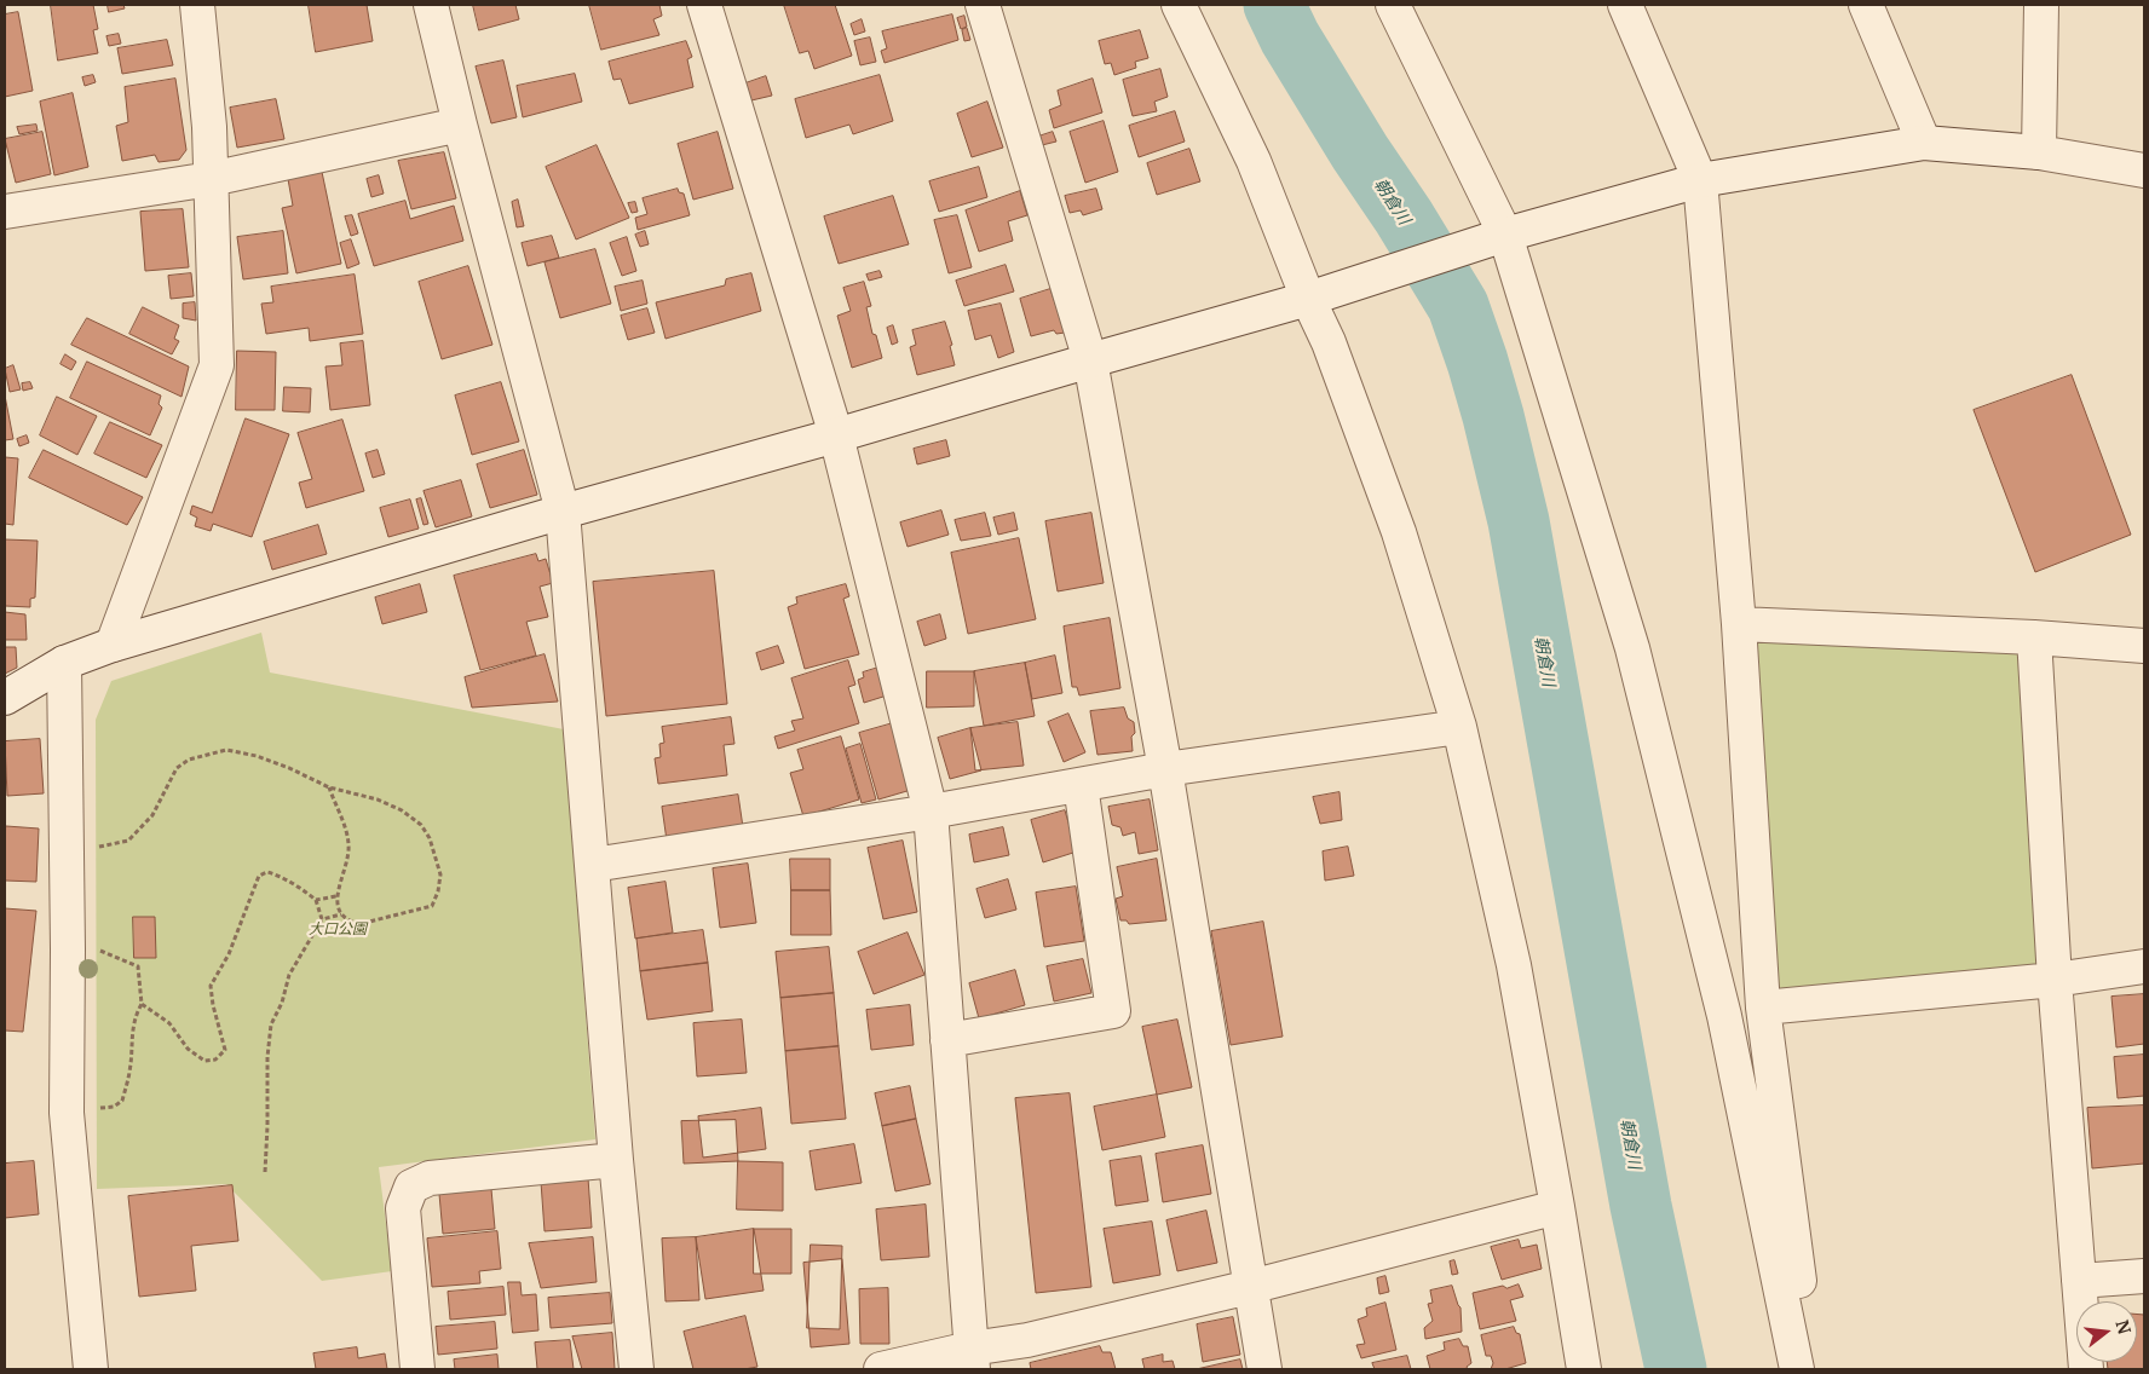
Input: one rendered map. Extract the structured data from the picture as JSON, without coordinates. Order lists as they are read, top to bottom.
{
  "water": ["朝倉川"],
  "parks": ["大口公園"],
  "north": "right"
}
